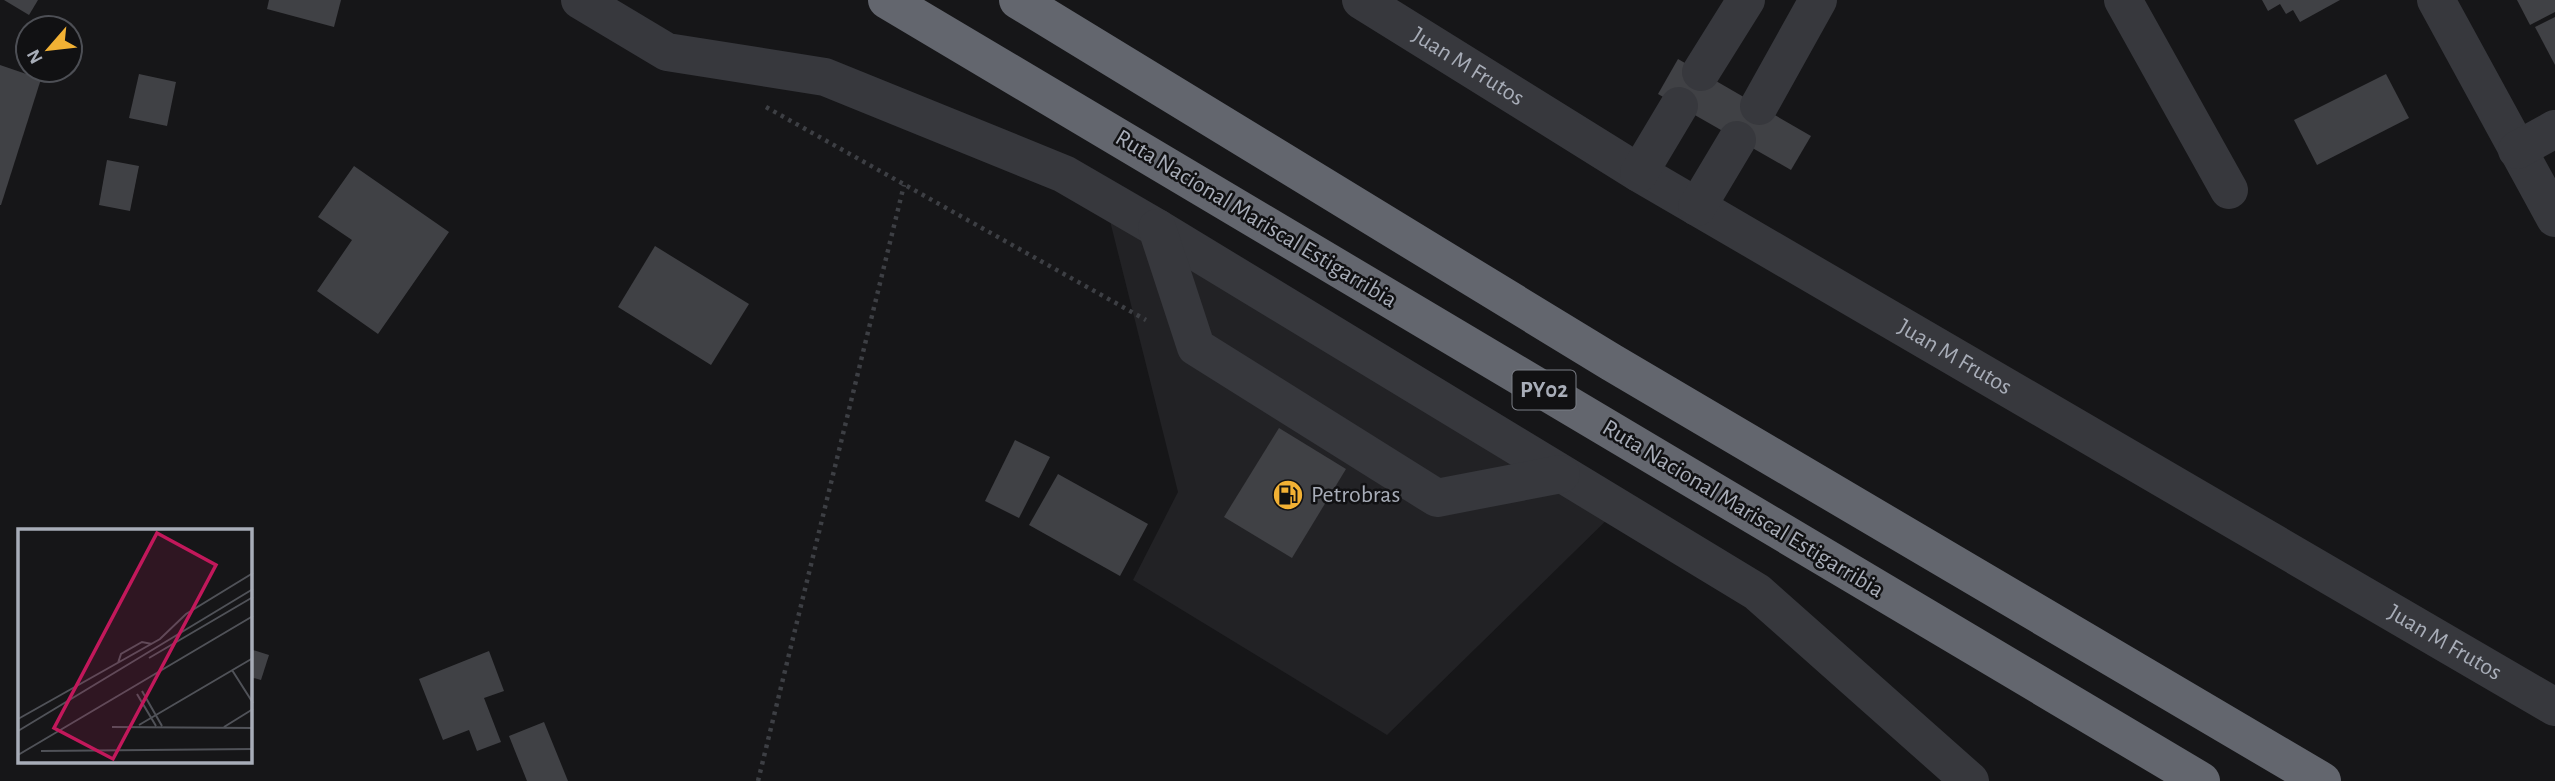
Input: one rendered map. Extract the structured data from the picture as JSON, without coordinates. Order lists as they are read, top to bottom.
{
  "streets": {
    "highway": ["Ruta Nacional Mariscal Estigarribia", "PY02"],
    "street": ["Juan M Frutos"]
  },
  "places": {
    "fuel station": ["Petrobras"]
  },
  "north": "bottom left"
}
